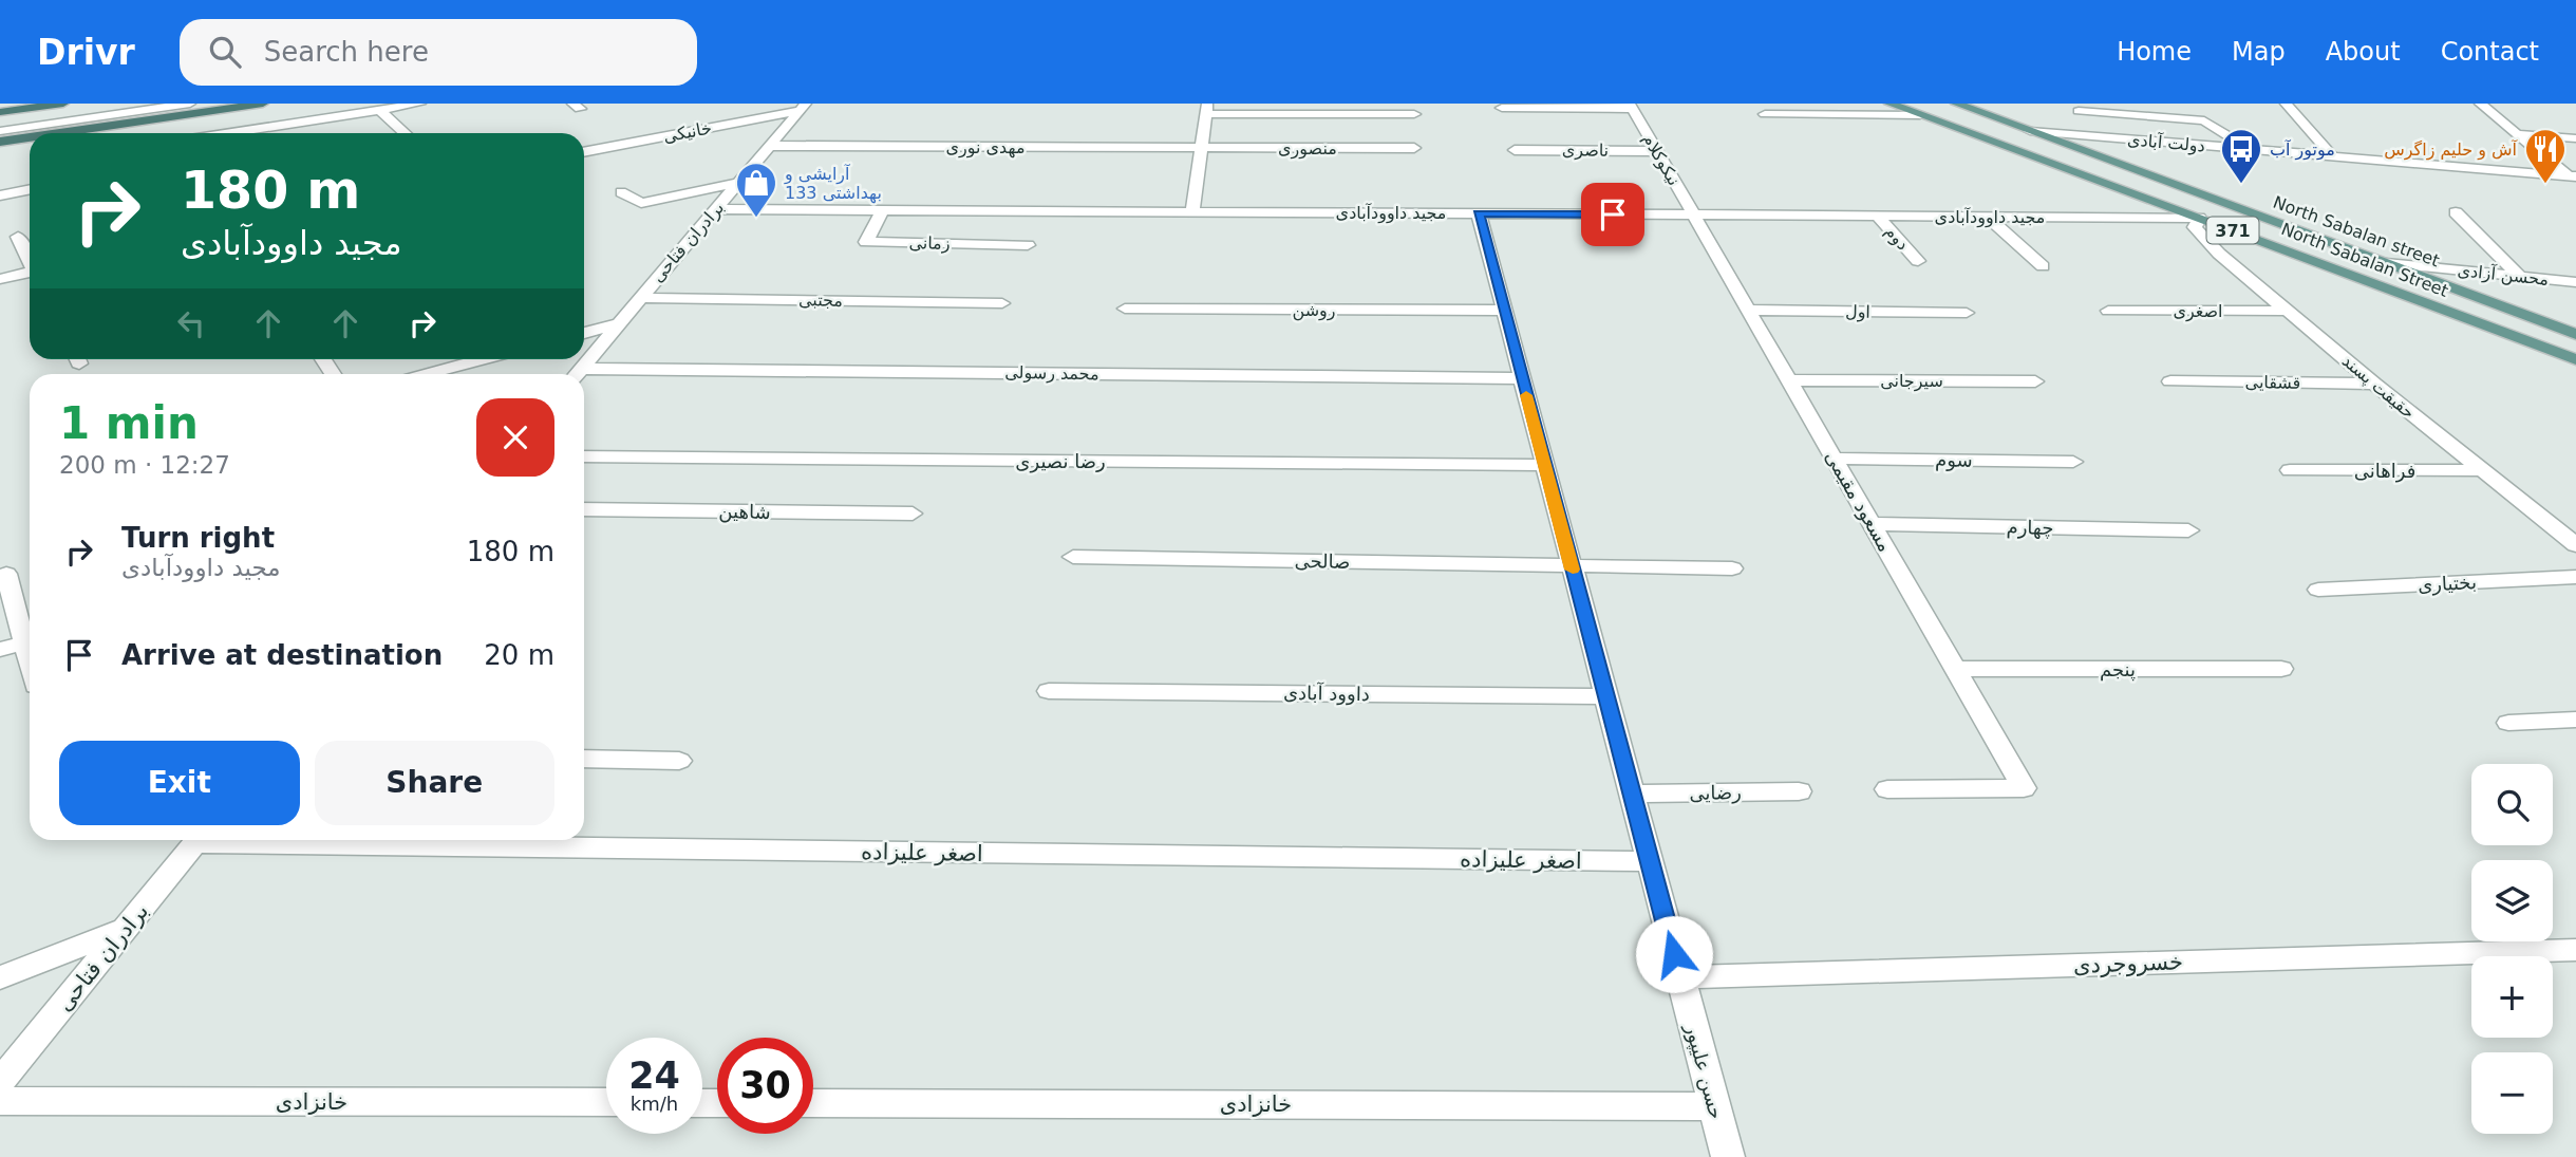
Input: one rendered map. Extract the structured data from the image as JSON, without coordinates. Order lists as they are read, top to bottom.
{
  "streets": {
    "main road": ["371", "North Sabalan street", "North Sabalan Street"],
    "street": [
      "خانیکی",
      "دولت آبادی",
      "مهدی نوری",
      "منصوری",
      "ناصری",
      "نیکوکلام",
      "مجید داوودآبادی",
      "دوم",
      "برادران فتاحی",
      "زمانی",
      "محسن آزادی",
      "مجتبی",
      "روشن",
      "اصغری",
      "اول",
      "محمد رسولی",
      "سیرجانی",
      "قشقایی",
      "حقیقت پسند",
      "سوم",
      "رضا نصیری",
      "فراهانی",
      "مسعود مقیمی",
      "شاهین",
      "چهارم",
      "صالحی",
      "بختیاری",
      "پنجم",
      "داوود آبادی",
      "رضایی",
      "اصغر علیزاده",
      "خسروجردی",
      "حسن علیپور",
      "خانزادی"
    ]
  },
  "crossings": [
    ["خانیکی", "برادران فتاحی"],
    ["دولت آبادی", "North Sabalan street"],
    ["مهدی نوری", "منصوری"],
    ["مهدی نوری", "برادران فتاحی"],
    ["ناصری", "نیکوکلام"],
    ["نیکوکلام", "مجید داوودآبادی"],
    ["نیکوکلام", "مسعود مقیمی"],
    ["مجید داوودآبادی", "دوم"],
    ["مجید داوودآبادی", "برادران فتاحی"],
    ["مجید داوودآبادی", "زمانی"],
    ["مجید داوودآبادی", "North Sabalan Street"],
    ["مجید داوودآبادی", "حقیقت پسند"],
    ["مجید داوودآبادی", "مسعود مقیمی"],
    ["مجید داوودآبادی", "حسن علیپور"],
    ["North Sabalan street", "محسن آزادی"],
    ["برادران فتاحی", "مجتبی"],
    ["North Sabalan Street", "حقیقت پسند"],
    ["روشن", "حسن علیپور"],
    ["اصغری", "حقیقت پسند"],
    ["اول", "مسعود مقیمی"],
    ["محمد رسولی", "حسن علیپور"],
    ["سیرجانی", "مسعود مقیمی"],
    ["قشقایی", "حقیقت پسند"],
    ["حقیقت پسند", "فراهانی"],
    ["سوم", "مسعود مقیمی"],
    ["رضا نصیری", "حسن علیپور"],
    ["مسعود مقیمی", "چهارم"],
    ["مسعود مقیمی", "پنجم"],
    ["صالحی", "حسن علیپور"],
    ["داوود آبادی", "حسن علیپور"],
    ["رضایی", "حسن علیپور"],
    ["اصغر علیزاده", "حسن علیپور"],
    ["خسروجردی", "حسن علیپور"],
    ["حسن علیپور", "خانزادی"]
  ],
  "places": {
    "bus stop": ["موتور آب"],
    "restaurant": ["آش و حلیم زاگرس"],
    "shop": ["آرایشی و بهداشتی 133"]
  },
  "page": {
    "header": "Drivr",
    "search": "Search here",
    "nav": [
      "Home",
      "Map",
      "About",
      "Contact"
    ],
    "turn": ["180 m", "مجید داوودآبادی"],
    "heading": ["1 min", "200 m · 12:27"],
    "list": [
      {
        "name": "Turn right",
        "note": "مجید داوودآبادی",
        "value": "180 m"
      },
      {
        "name": "Arrive at destination",
        "value": "20 m"
      }
    ],
    "buttons": ["Exit", "Share"],
    "map_buttons": ["+", "−"],
    "speed": "24 km/h",
    "limit": "30"
  }
}
